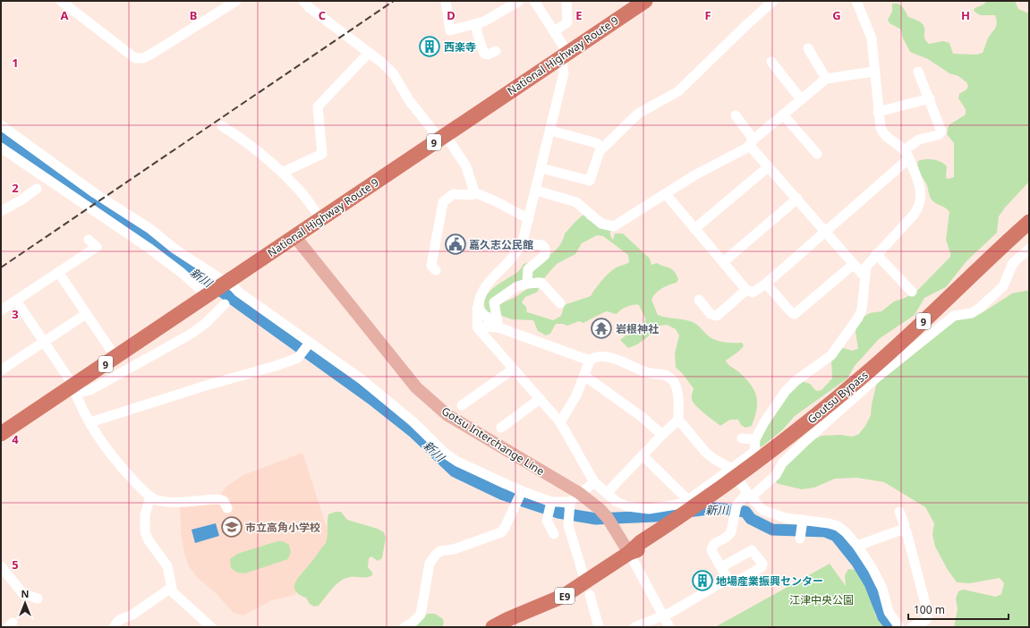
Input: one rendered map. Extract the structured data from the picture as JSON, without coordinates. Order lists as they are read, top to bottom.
{
  "streets": {
    "highway": [
      "National Highway Route 9",
      "9",
      "Goutsu Bypass",
      "E9"
    ],
    "main road": ["Gotsu Interchange Line"]
  },
  "crossings": [
    ["National Highway Route 9", "Gotsu Interchange Line"],
    ["9", "Goutsu Bypass"],
    ["Goutsu Bypass", "Gotsu Interchange Line"],
    ["Goutsu Bypass", "E9"],
    ["Gotsu Interchange Line", "E9"]
  ],
  "water": ["新川"],
  "parks": ["江津中央公園"],
  "places": {
    "building": ["西楽寺", "地場産業振興センター"],
    "public building": ["嘉久志公民館"],
    "temple": ["岩根神社"],
    "school or university": ["市立高角小学校"]
  },
  "scale_bar": "100 m",
  "north": "top",
  "grid": {
    "columns": [
      "A",
      "B",
      "C",
      "D",
      "E",
      "F",
      "G",
      "H"
    ],
    "rows": [
      "1",
      "2",
      "3",
      "4",
      "5"
    ]
  }
}
